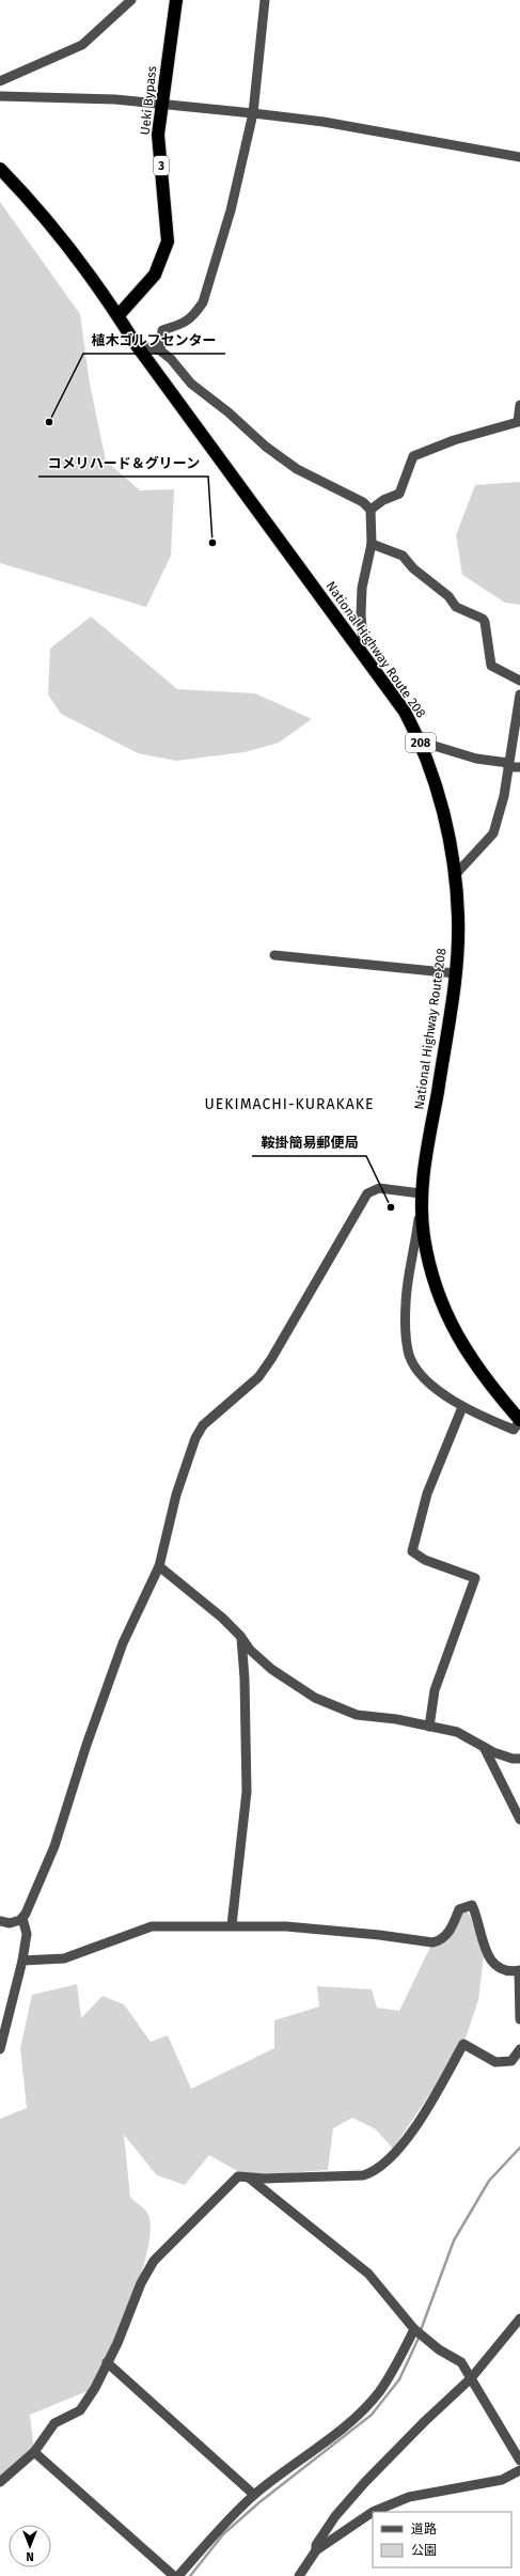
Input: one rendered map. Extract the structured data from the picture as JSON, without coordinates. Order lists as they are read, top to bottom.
{
  "streets": {
    "highway": [
      "Ueki Bypass",
      "3",
      "National Highway Route 208",
      "208"
    ]
  },
  "crossings": [
    ["Ueki Bypass", "National Highway Route 208"]
  ],
  "districts": ["UEKIMACHI-KURAKAKE"],
  "places": ["植木ゴルフセンター", "コメリハード＆グリーン", "鞍掛簡易郵便局"],
  "legend": ["道路", "公園"],
  "north": "bottom"
}
